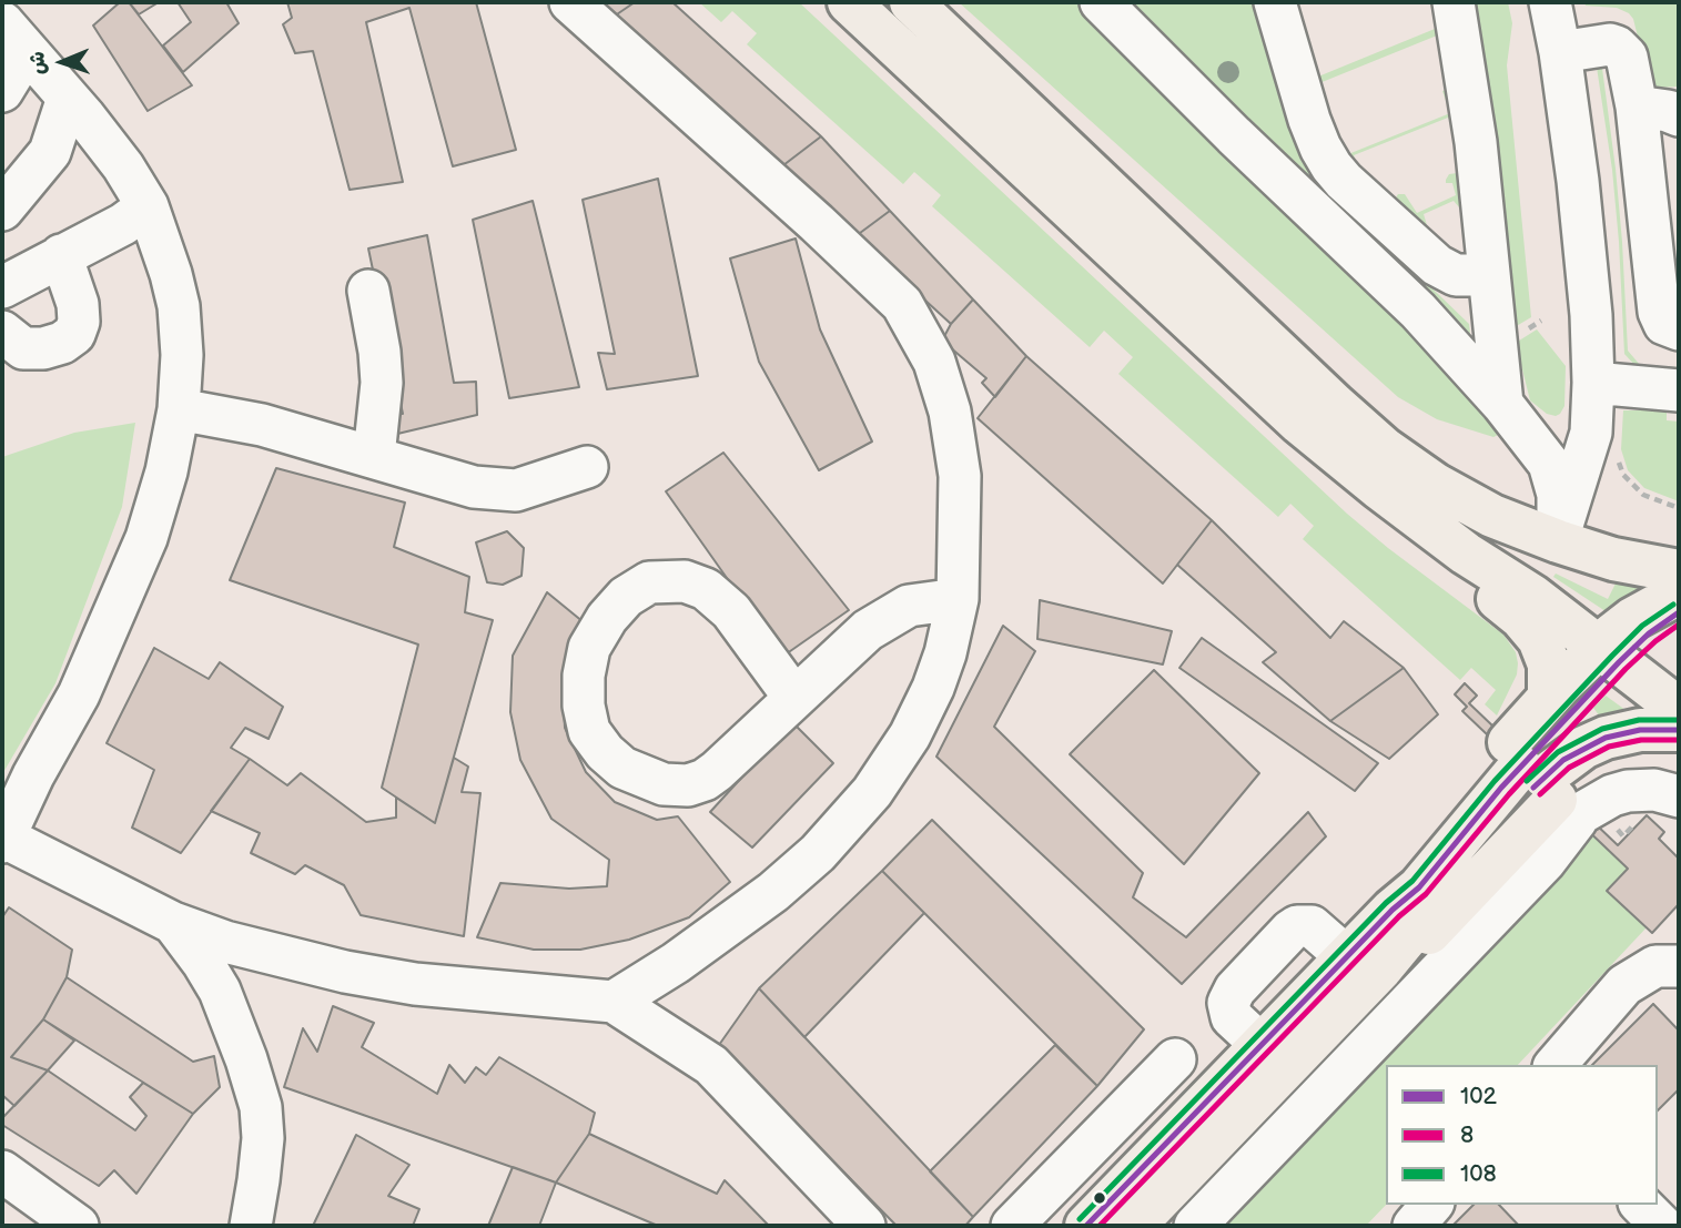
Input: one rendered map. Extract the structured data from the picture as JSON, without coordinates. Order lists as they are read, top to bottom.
{
  "lines": ["transit line 108", "transit line 102", "transit line 8"],
  "legend": ["102", "8", "108"],
  "north": "left"
}
